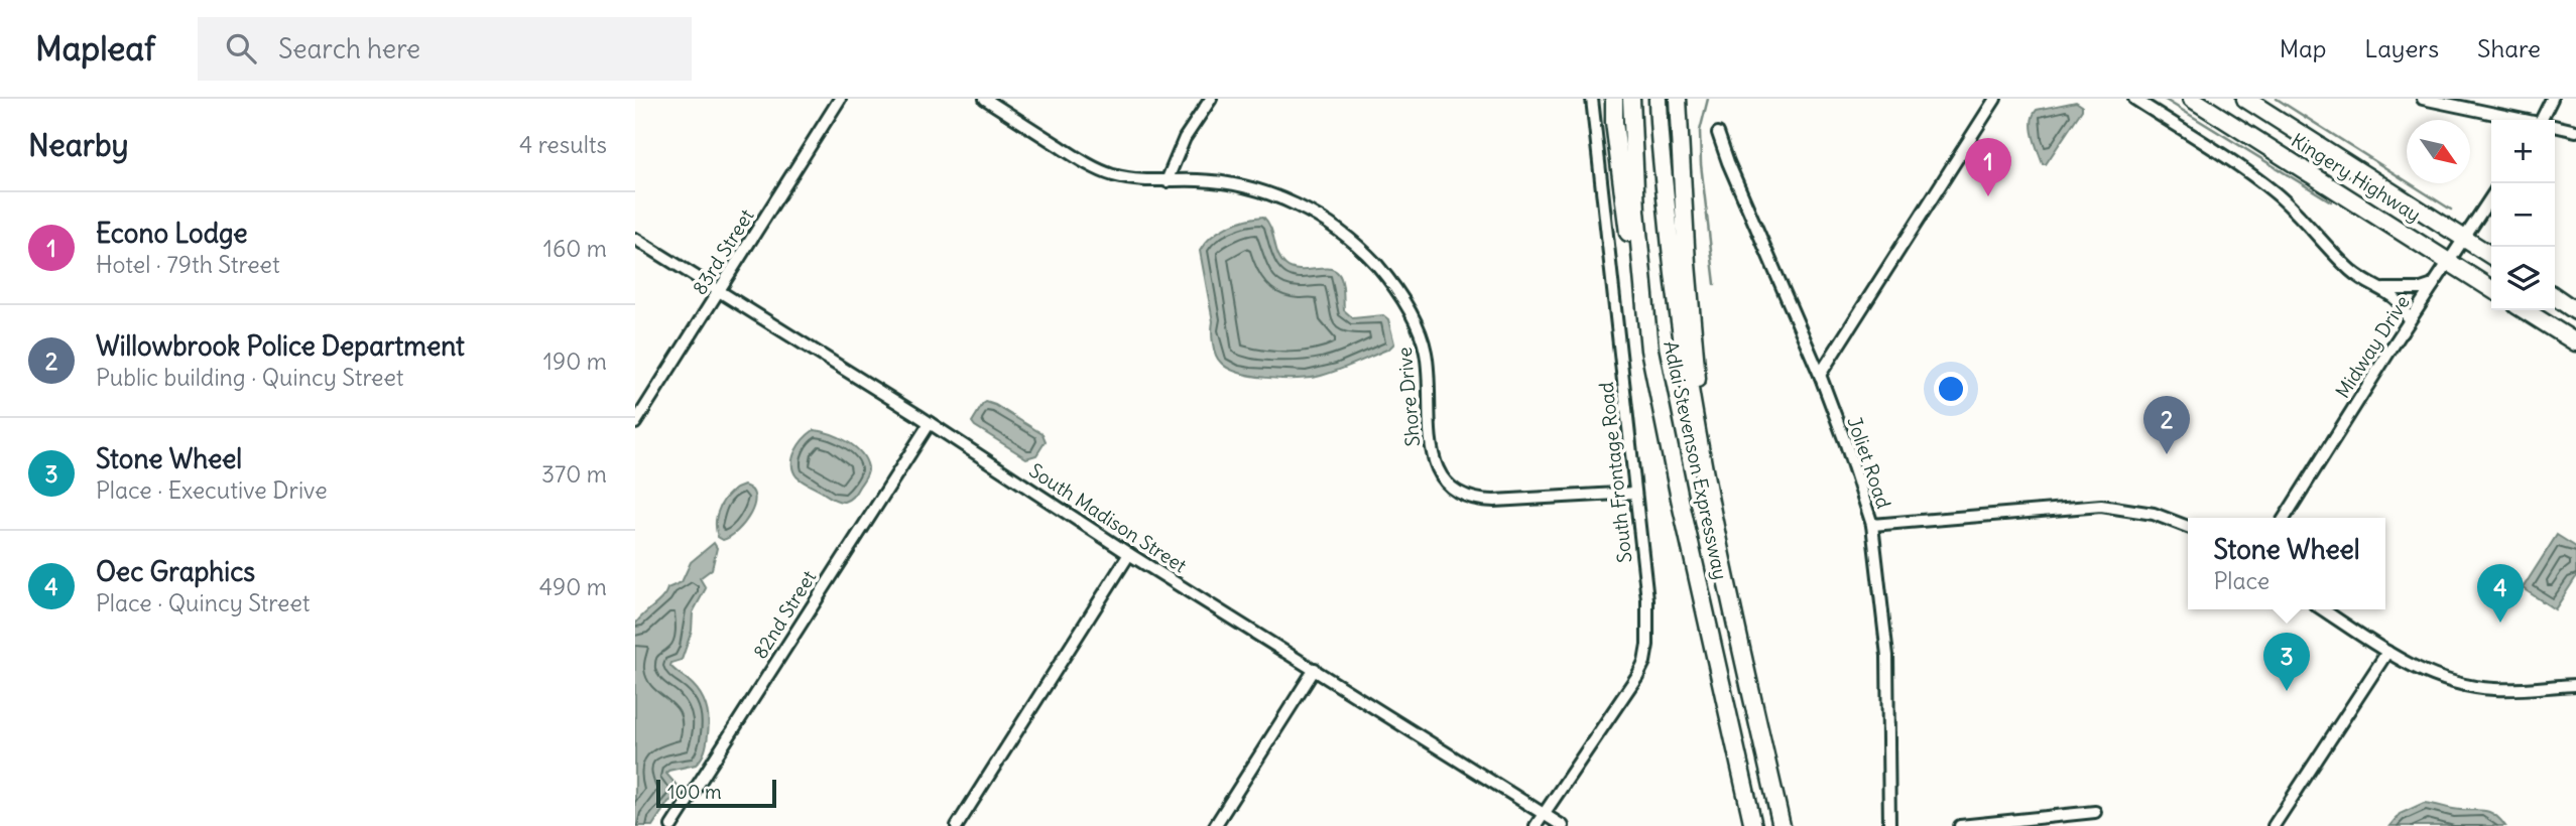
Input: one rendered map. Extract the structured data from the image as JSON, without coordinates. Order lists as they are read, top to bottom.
{
  "streets": {
    "highway": ["Kingery Highway", "Adlai Stevenson Expressway"],
    "street": [
      "83rd Street",
      "Midway Drive",
      "Shore Drive",
      "Joliet Road",
      "South Frontage Road",
      "South Madison Street",
      "82nd Street"
    ]
  },
  "crossings": [
    ["Kingery Highway", "Midway Drive"],
    ["83rd Street", "South Madison Street"],
    ["Shore Drive", "South Frontage Road"],
    ["South Frontage Road", "South Madison Street"],
    ["South Madison Street", "82nd Street"]
  ],
  "scale_bar": "100 m",
  "north": "bottom right",
  "page": {
    "header": "Mapleaf",
    "search": "Search here",
    "nav": ["Map", "Layers", "Share"],
    "heading": ["Nearby", "4 results"],
    "map_buttons": ["+", "−"],
    "pins": [
      "1",
      "2",
      "4",
      "3"
    ],
    "list": [
      {
        "mark": "1",
        "name": "Econo Lodge",
        "note": "Hotel · 79th Street",
        "value": "160 m"
      },
      {
        "mark": "2",
        "name": "Willowbrook Police Department",
        "note": "Public building · Quincy Street",
        "value": "190 m"
      },
      {
        "mark": "3",
        "name": "Stone Wheel",
        "note": "Place · Executive Drive",
        "value": "370 m"
      },
      {
        "mark": "4",
        "name": "Oec Graphics",
        "note": "Place · Quincy Street",
        "value": "490 m"
      }
    ],
    "popup": ["Stone Wheel", "Place"],
    "scale": "100 m"
  }
}
